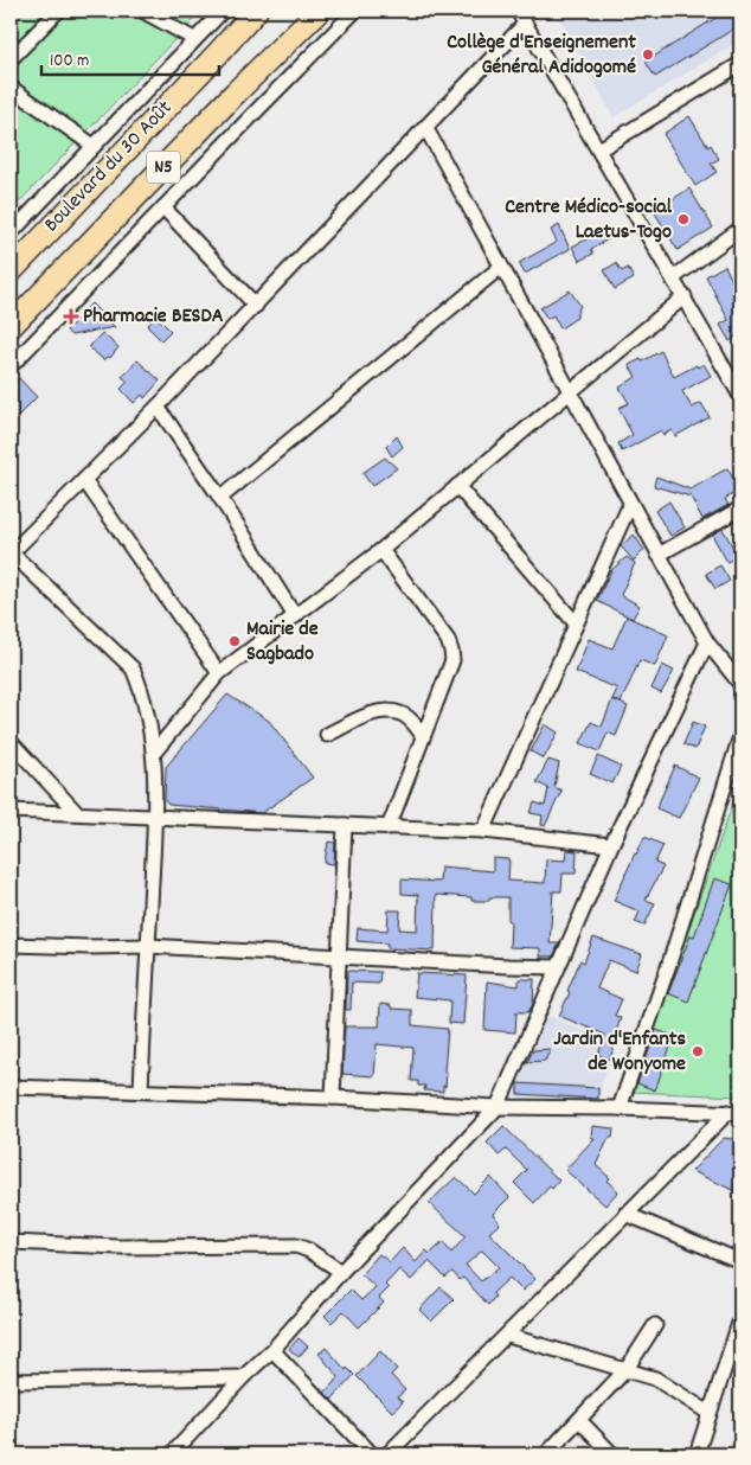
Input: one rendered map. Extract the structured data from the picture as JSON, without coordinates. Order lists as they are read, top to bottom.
{
  "streets": {
    "highway": ["Boulevard du 30 Août", "N5"]
  },
  "places": {
    "other": [
      "Collège d'Enseignement Général Adidogomé",
      "Centre Médico-social Laetus-Togo",
      "Mairie de Sagbado",
      "Jardin d'Enfants de Wonyome"
    ],
    "health": ["Pharmacie BESDA"]
  },
  "scale_bar": "100 m"
}
